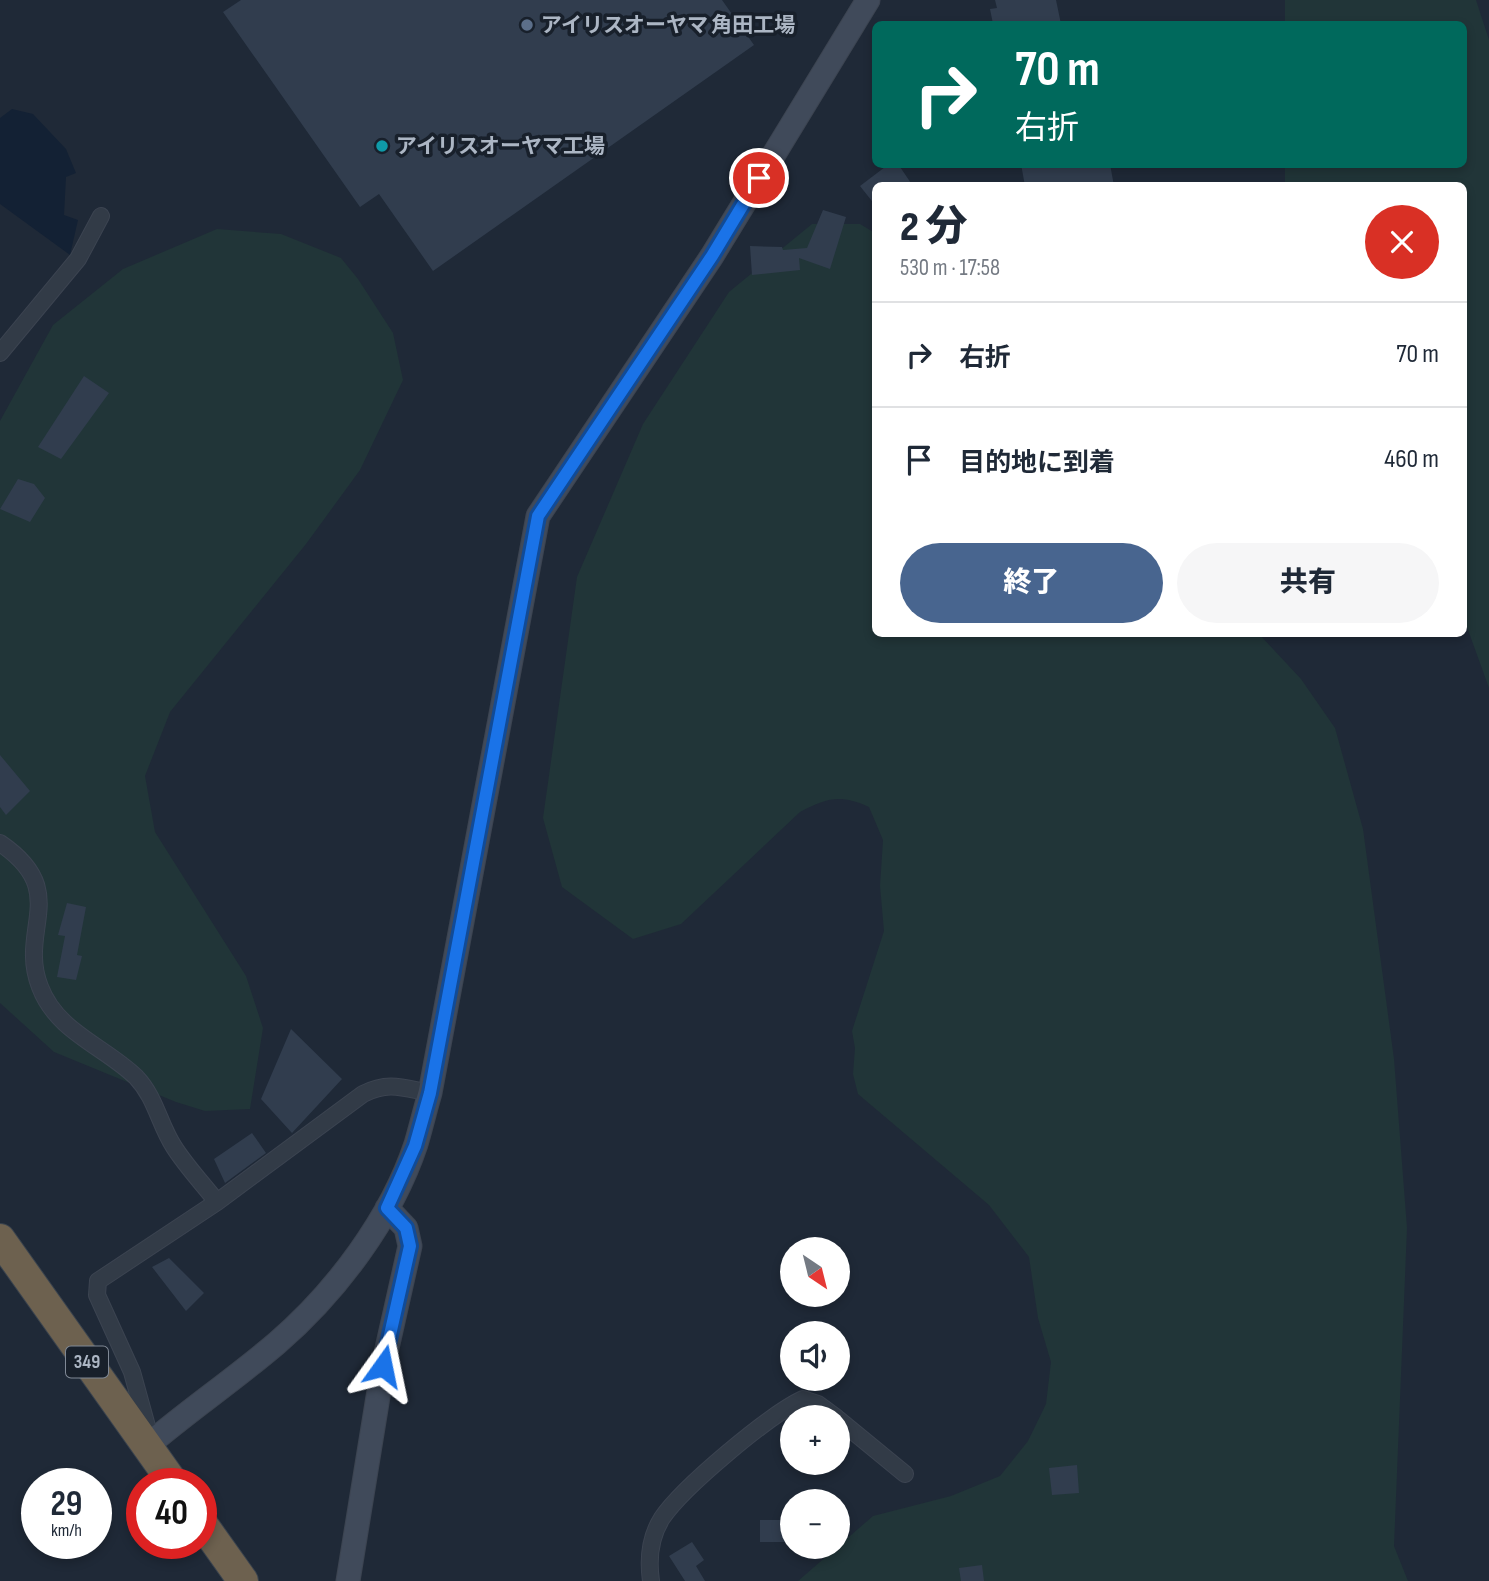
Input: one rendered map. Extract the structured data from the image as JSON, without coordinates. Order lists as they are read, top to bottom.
{
  "streets": {
    "highway": ["349"]
  },
  "places": ["アイリスオーヤマ 角田工場", "アイリスオーヤマ工場"],
  "north": "bottom right",
  "page": {
    "turn": ["70 m", "右折"],
    "heading": ["2 分", "530 m · 17:58"],
    "list": [
      {
        "name": "右折",
        "value": "70 m"
      },
      {
        "name": "目的地に到着",
        "value": "460 m"
      }
    ],
    "buttons": ["終了", "共有"],
    "map_buttons": ["+", "−"],
    "speed": "29 km/h",
    "limit": "40"
  }
}
